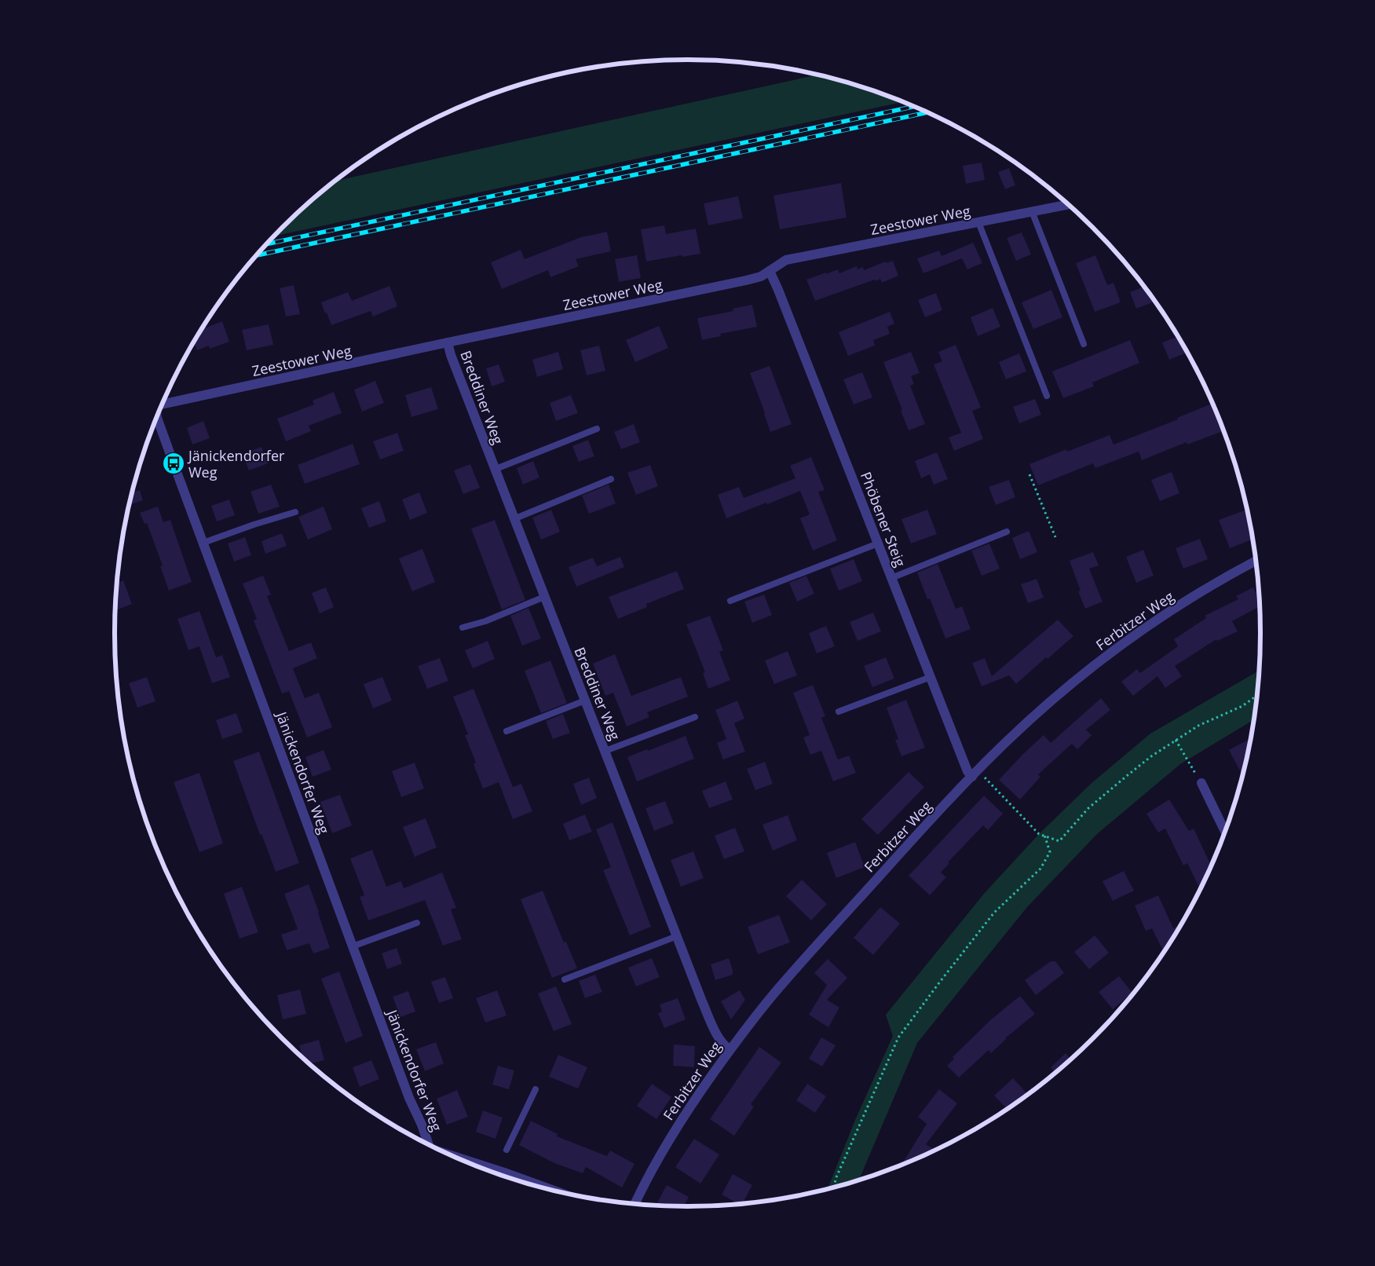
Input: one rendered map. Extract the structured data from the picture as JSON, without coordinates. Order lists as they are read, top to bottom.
{
  "streets": {
    "street": [
      "Zeestower Weg",
      "Breddiner Weg",
      "Phöbener Steig",
      "Ferbitzer Weg",
      "Jänickendorfer Weg"
    ]
  },
  "crossings": [
    ["Zeestower Weg", "Breddiner Weg"],
    ["Zeestower Weg", "Phöbener Steig"],
    ["Breddiner Weg", "Ferbitzer Weg"],
    ["Phöbener Steig", "Ferbitzer Weg"]
  ],
  "places": {
    "bus stop": ["Jänickendorfer Weg"]
  }
}
